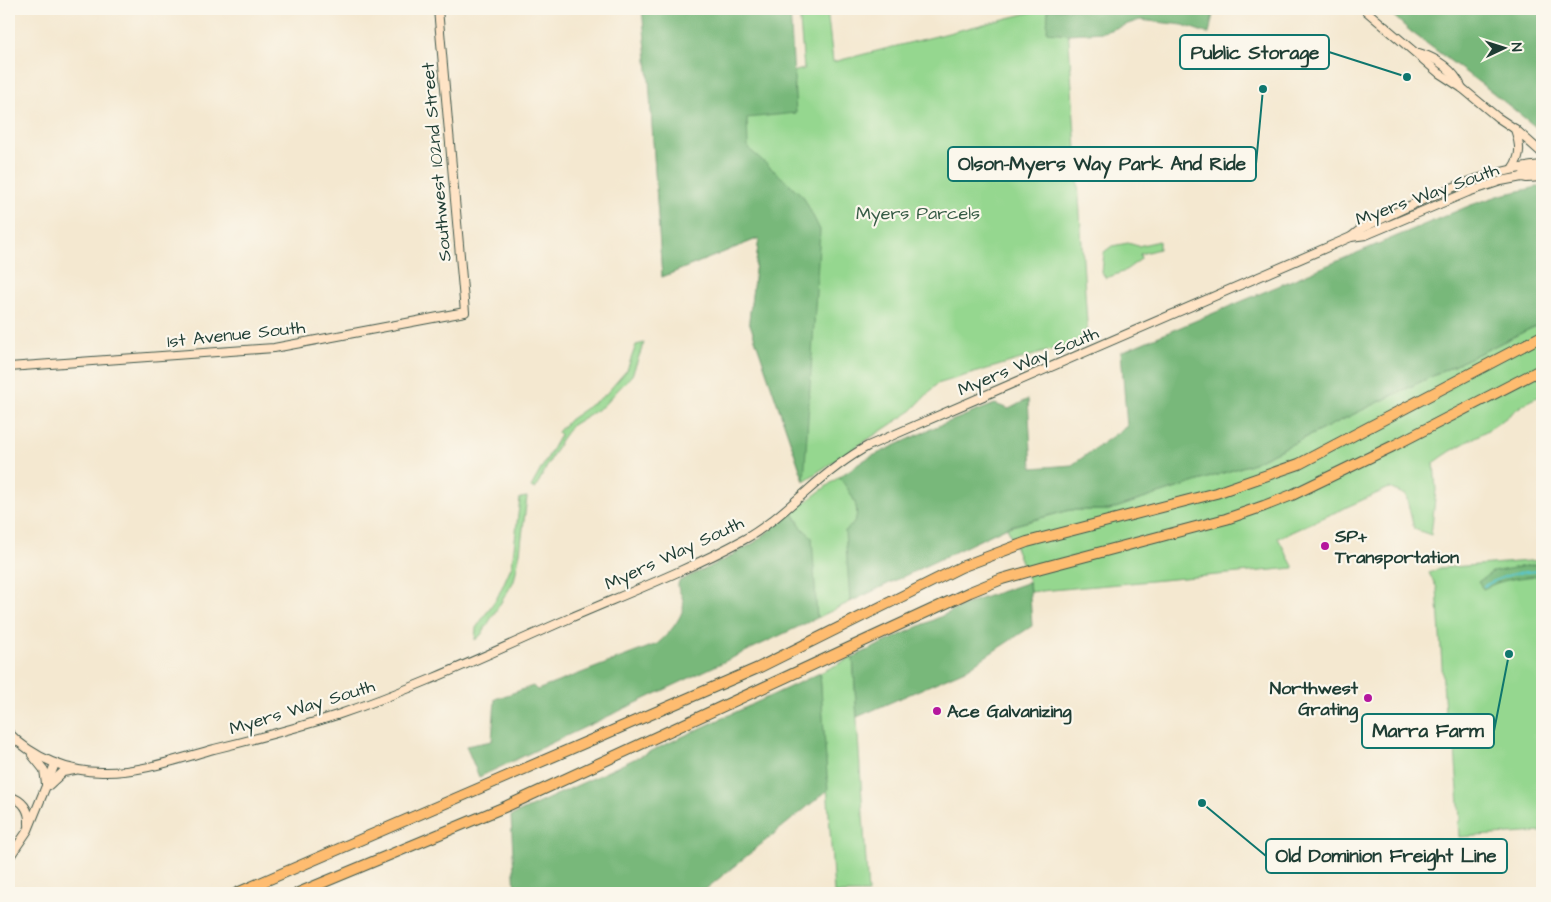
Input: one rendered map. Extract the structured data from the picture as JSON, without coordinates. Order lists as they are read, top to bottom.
{
  "streets": {
    "main road": ["Southwest 102nd Street", "Myers Way South", "1st Avenue South"]
  },
  "crossings": [
    ["Southwest 102nd Street", "1st Avenue South"]
  ],
  "parks": ["Myers Parcels"],
  "places": [
    "Public Storage",
    "Olson-Myers Way Park And Ride",
    "SP+ Transportation",
    "Marra Farm",
    "Northwest Grating",
    "Ace Galvanizing",
    "Old Dominion Freight Line"
  ],
  "north": "right"
}
